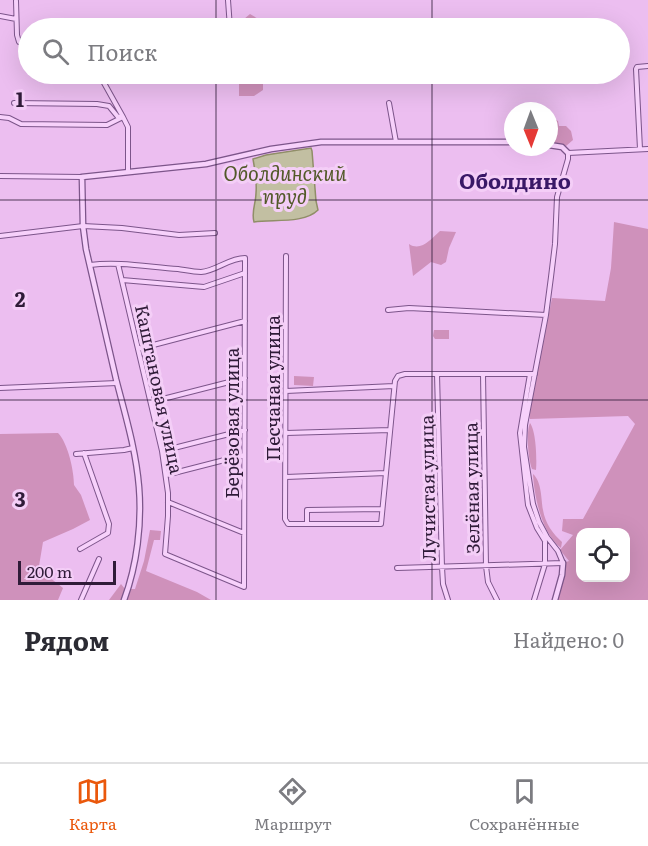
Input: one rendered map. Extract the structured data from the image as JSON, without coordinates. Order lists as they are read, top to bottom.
{
  "streets": {
    "street": [
      "Песчаная улица",
      "Каштановая улица",
      "Берёзовая улица",
      "Лучистая улица",
      "Зелёная улица"
    ]
  },
  "crossings": [
    ["Каштановая улица", "Берёзовая улица"]
  ],
  "districts": ["Оболдино"],
  "water": ["Оболдинский пруд"],
  "scale_bar": "200 m",
  "north": "bottom",
  "page": {
    "search": "Поиск",
    "scale": "200 m",
    "heading": ["Рядом", "Найдено: 0"],
    "nav": ["Карта", "Маршрут", "Сохранённые"]
  },
  "grid": {
    "rows": ["1", "2", "3"]
  }
}
